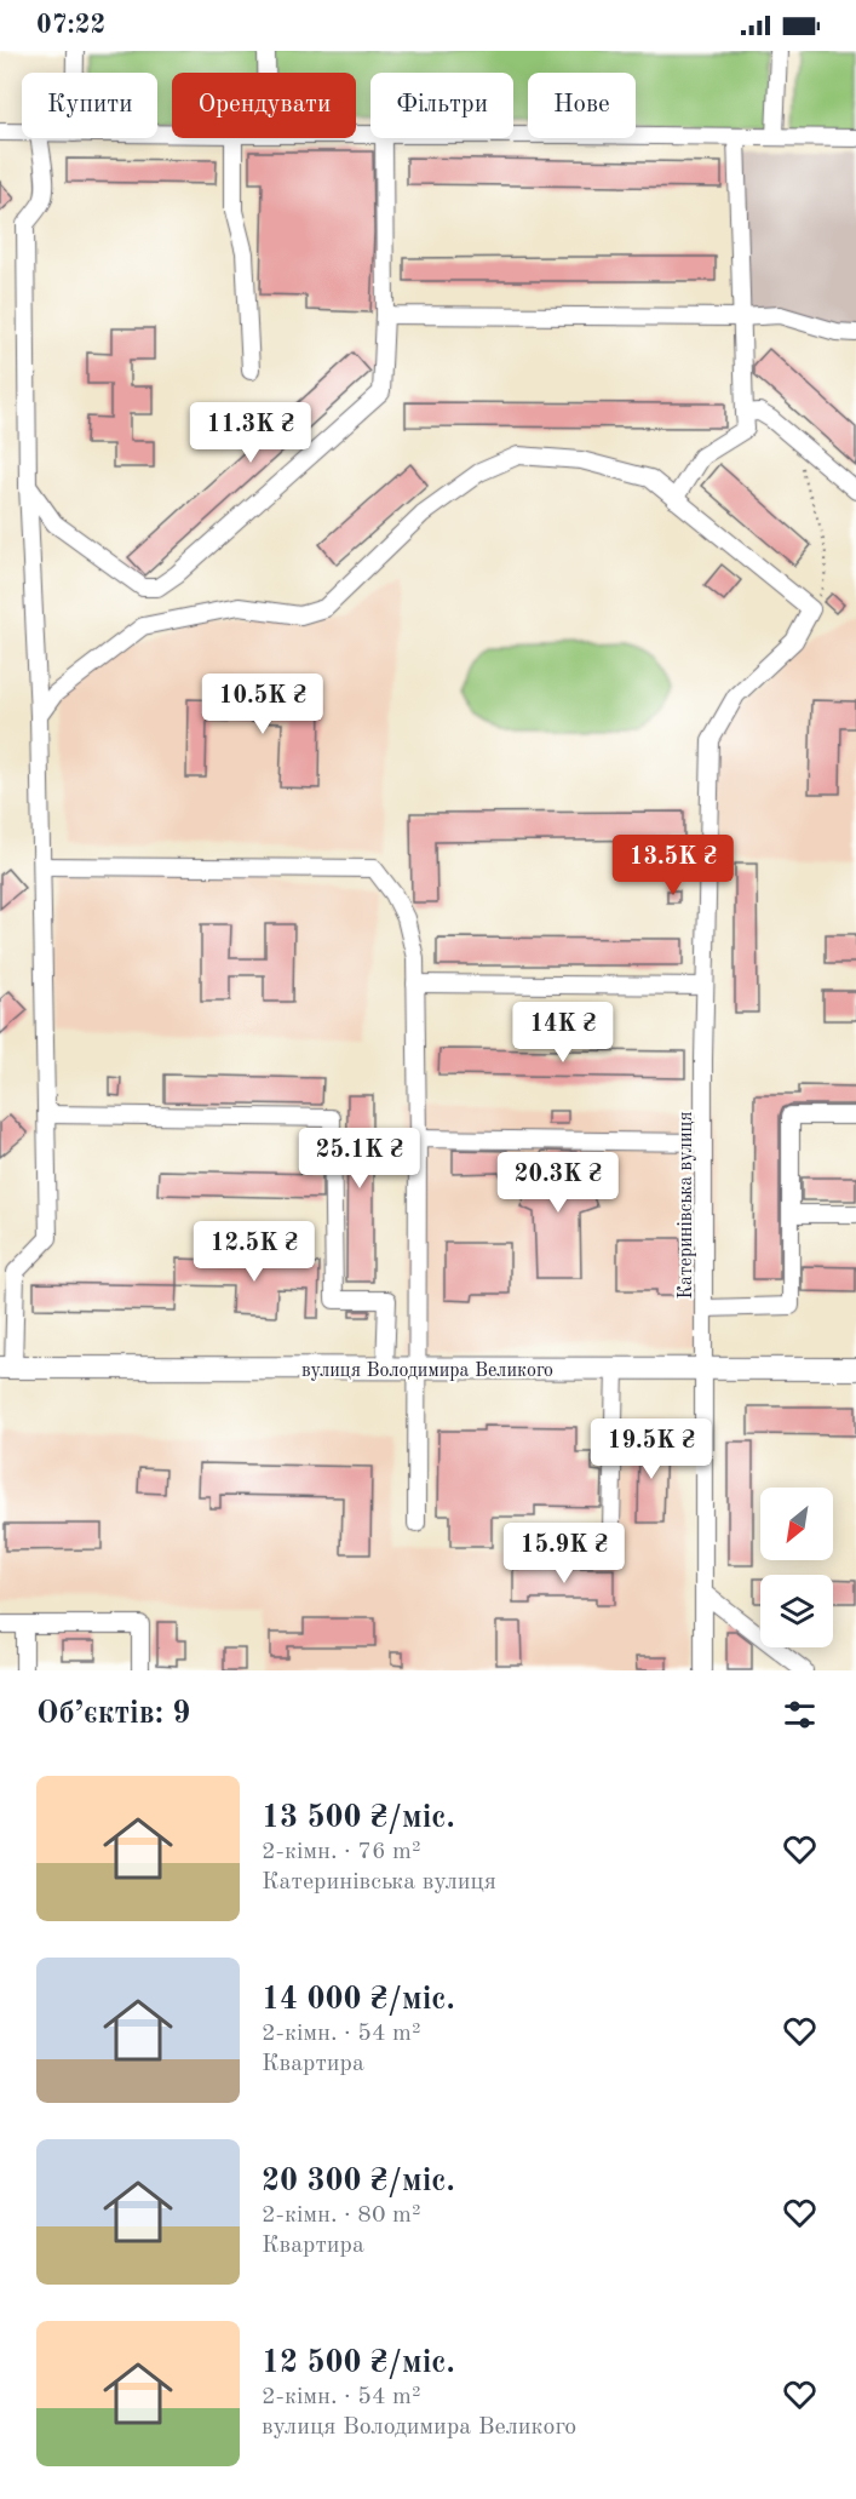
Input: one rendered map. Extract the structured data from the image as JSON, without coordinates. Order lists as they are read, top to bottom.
{
  "streets": {
    "main road": ["вулиця Володимира Великого"],
    "street": ["Катеринівська вулиця"]
  },
  "crossings": [
    ["Катеринівська вулиця", "вулиця Володимира Великого"]
  ],
  "north": "bottom left",
  "page": {
    "status": "07:22",
    "chip": [
      "Купити",
      "Орендувати",
      "Фільтри",
      "Нове"
    ],
    "price": [
      "11.3K ₴",
      "10.5K ₴",
      "13.5K ₴",
      "14K ₴",
      "25.1K ₴",
      "20.3K ₴",
      "12.5K ₴",
      "19.5K ₴",
      "15.9K ₴"
    ],
    "heading": "Об’єктів: 9",
    "list": [
      {
        "name": "13 500 ₴/міс.",
        "note": "2-кімн. · 76 m² · Катеринівська вулиця"
      },
      {
        "name": "14 000 ₴/міс.",
        "note": "2-кімн. · 54 m² · Квартира"
      },
      {
        "name": "20 300 ₴/міс.",
        "note": "2-кімн. · 80 m² · Квартира"
      },
      {
        "name": "12 500 ₴/міс.",
        "note": "2-кімн. · 54 m² · вулиця Володимира Великого"
      }
    ]
  }
}
